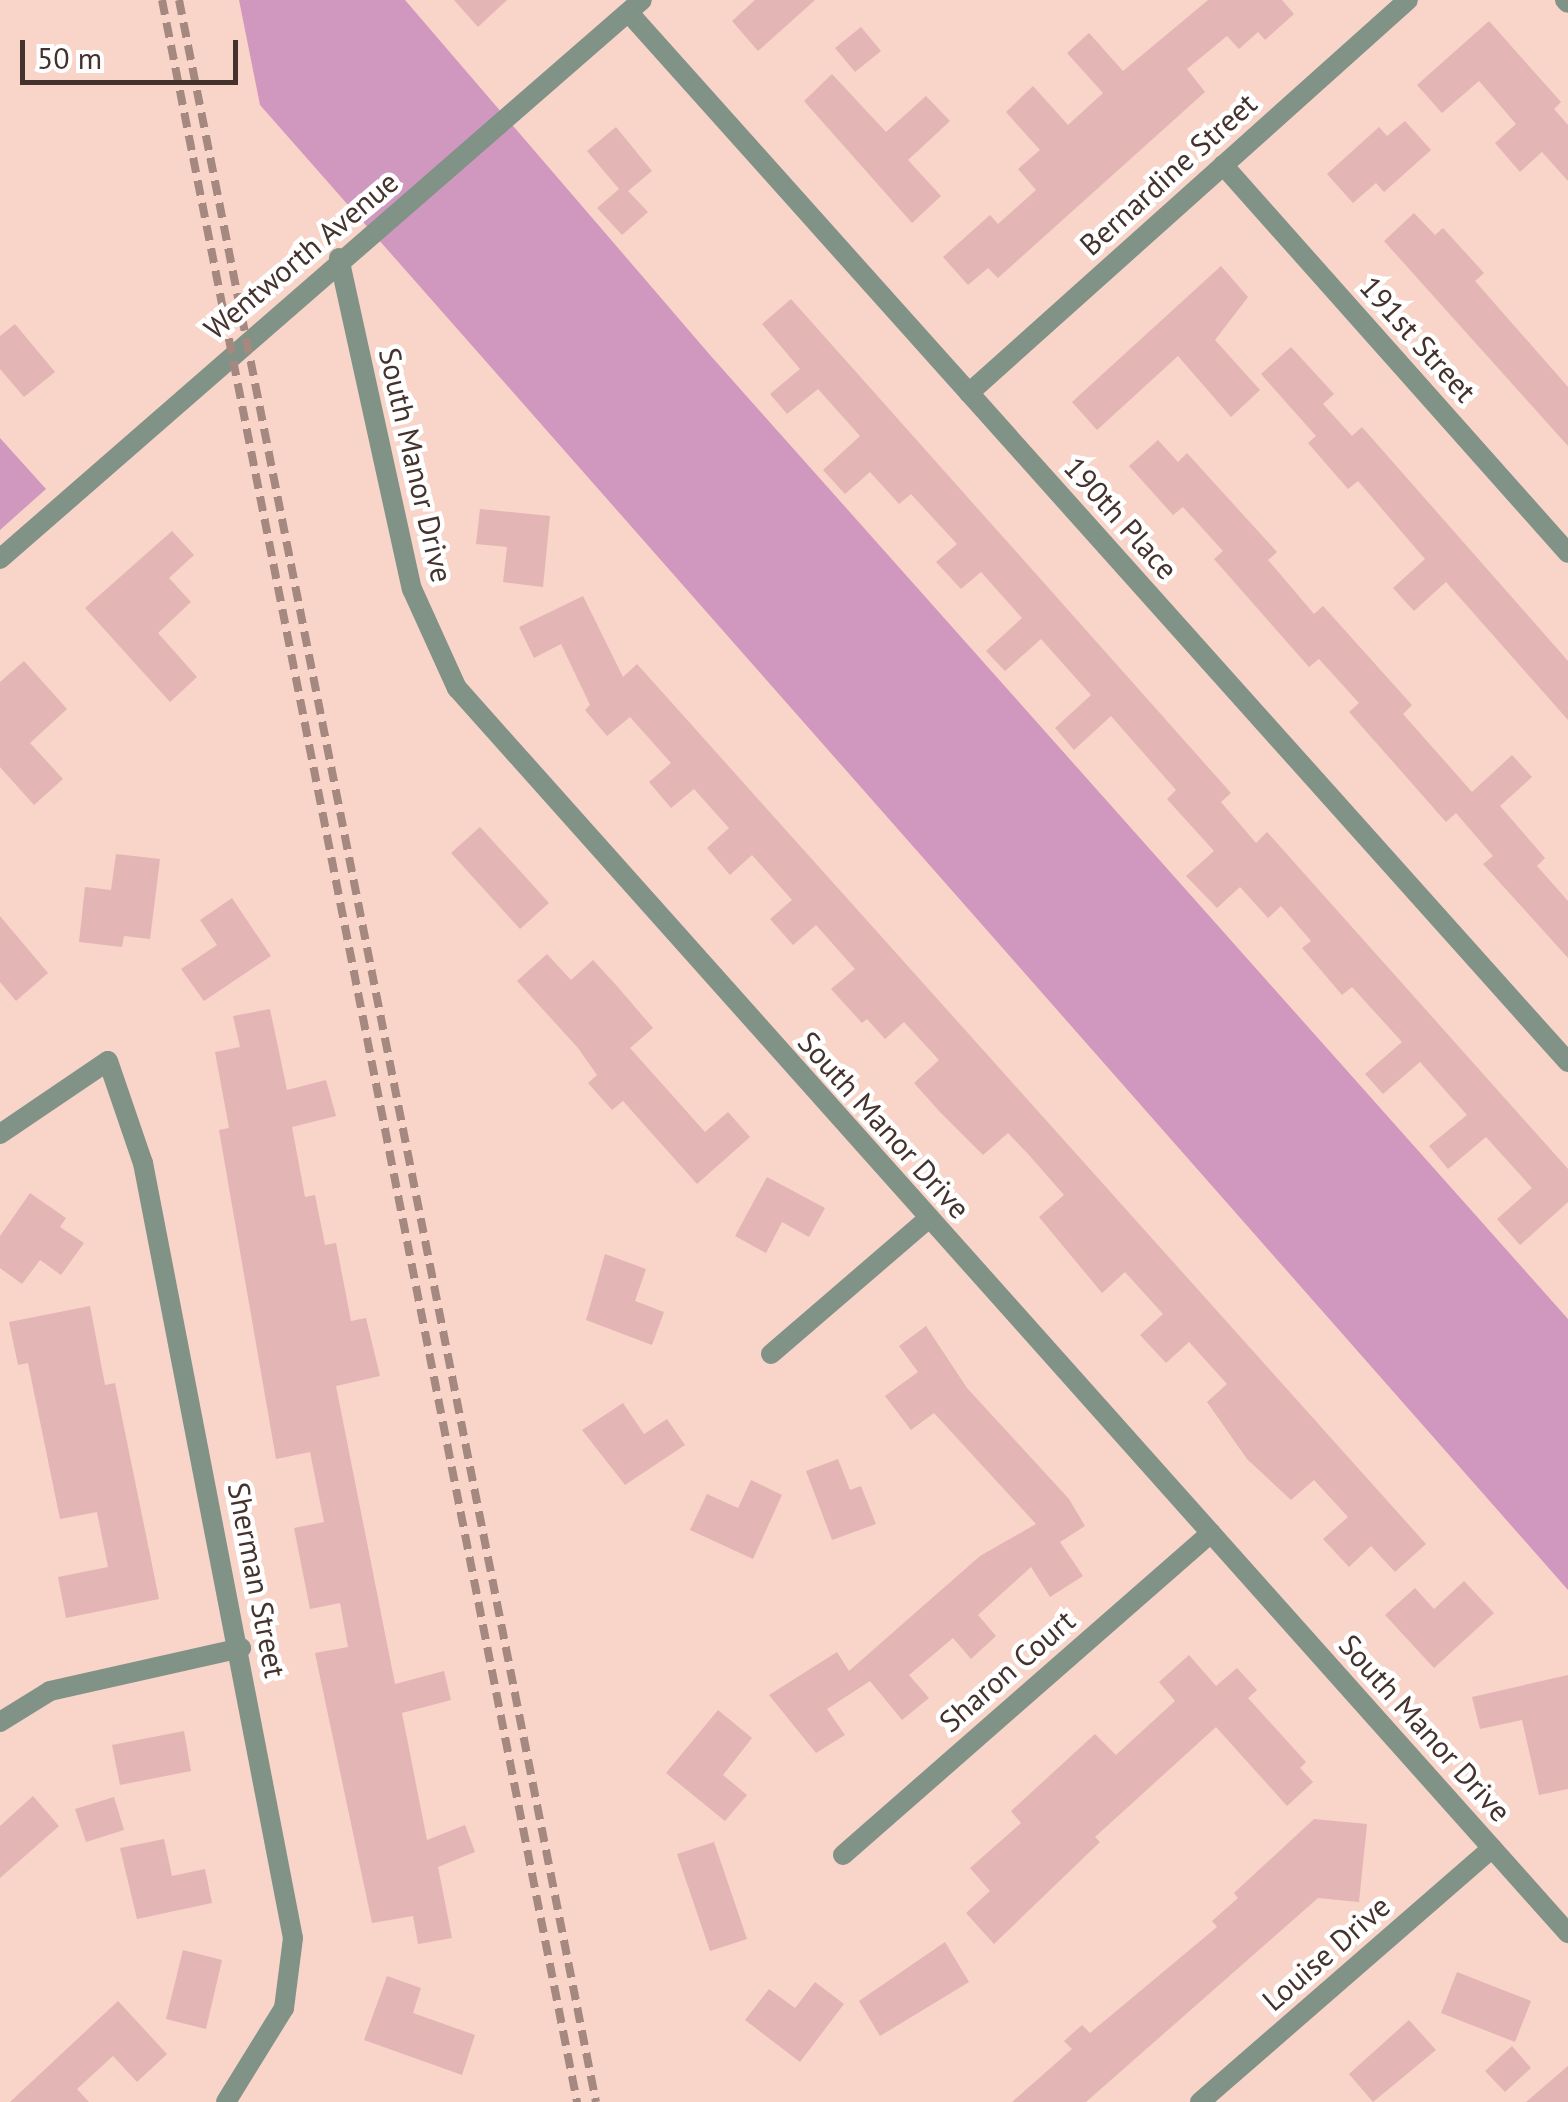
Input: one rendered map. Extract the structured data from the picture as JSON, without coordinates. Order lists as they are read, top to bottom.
{
  "streets": {
    "street": [
      "Bernardine Street",
      "Wentworth Avenue",
      "191st Street",
      "South Manor Drive",
      "190th Place",
      "Sherman Street",
      "Sharon Court",
      "Louise Drive"
    ]
  },
  "crossings": [
    ["Bernardine Street", "191st Street"],
    ["Bernardine Street", "190th Place"],
    ["Wentworth Avenue", "South Manor Drive"],
    ["Wentworth Avenue", "190th Place"],
    ["South Manor Drive", "Sharon Court"],
    ["South Manor Drive", "Louise Drive"]
  ],
  "scale_bar": "50 m"
}
